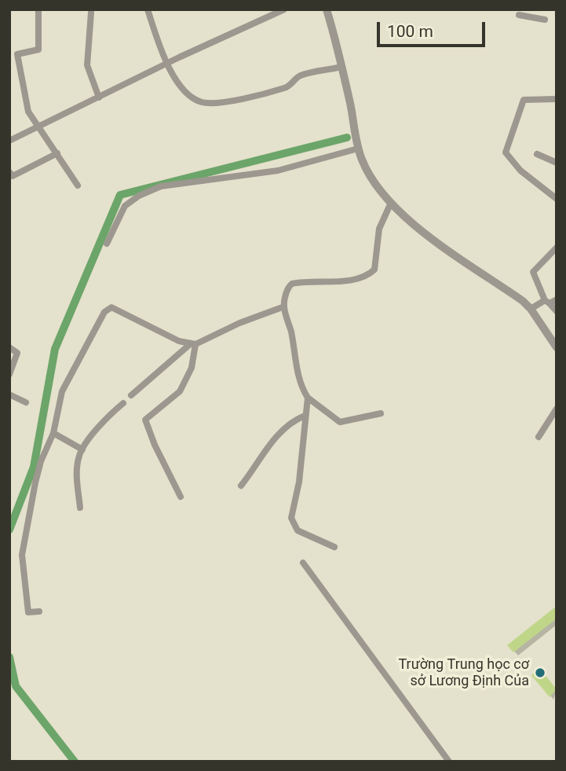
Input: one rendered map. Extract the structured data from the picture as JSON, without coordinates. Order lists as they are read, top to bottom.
{
  "places": ["Trường Trung học cơ sở Lương Định Của"],
  "scale_bar": "100 m"
}
